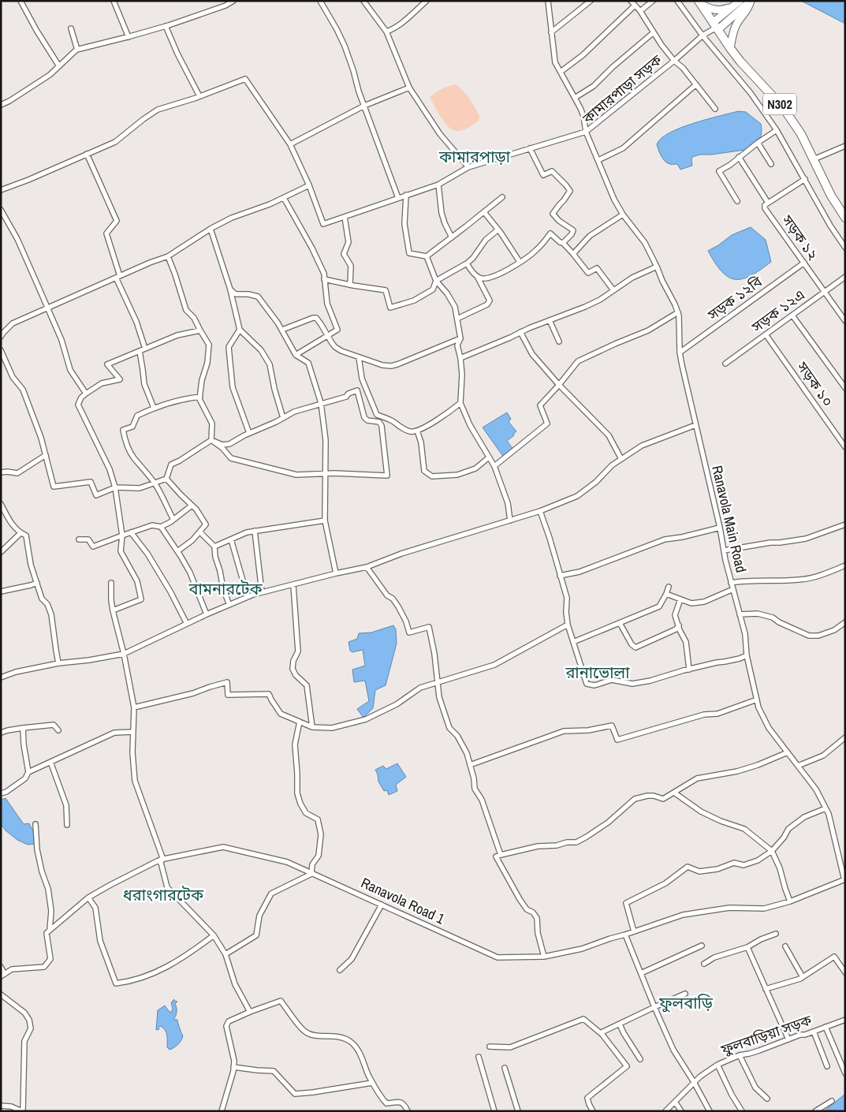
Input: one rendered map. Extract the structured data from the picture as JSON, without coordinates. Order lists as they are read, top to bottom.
{
  "streets": {
    "highway": ["N302"],
    "street": [
      "কামারপাড়া সড়ক",
      "সড়ক ১২",
      "সড়ক ১২বি",
      "সড়ক ১২এ",
      "সড়ক ১০",
      "Ranavola Main Road",
      "Ranavola Road 1",
      "ফুলবাড়িয়া সড়ক"
    ]
  },
  "crossings": [
    ["কামারপাড়া সড়ক", "N302"],
    ["কামারপাড়া সড়ক", "Ranavola Main Road"],
    ["সড়ক ১২", "সড়ক ১২বি"],
    ["সড়ক ১২", "সড়ক ১২এ"],
    ["সড়ক ১২বি", "Ranavola Main Road"],
    ["সড়ক ১২এ", "সড়ক ১০"],
    ["Ranavola Main Road", "Ranavola Road 1"]
  ],
  "districts": [
    "কামারপাড়া",
    "বামনারটেক",
    "রানাভোলা",
    "ধরাংগারটেক",
    "ফুলবাড়ি"
  ]
}
